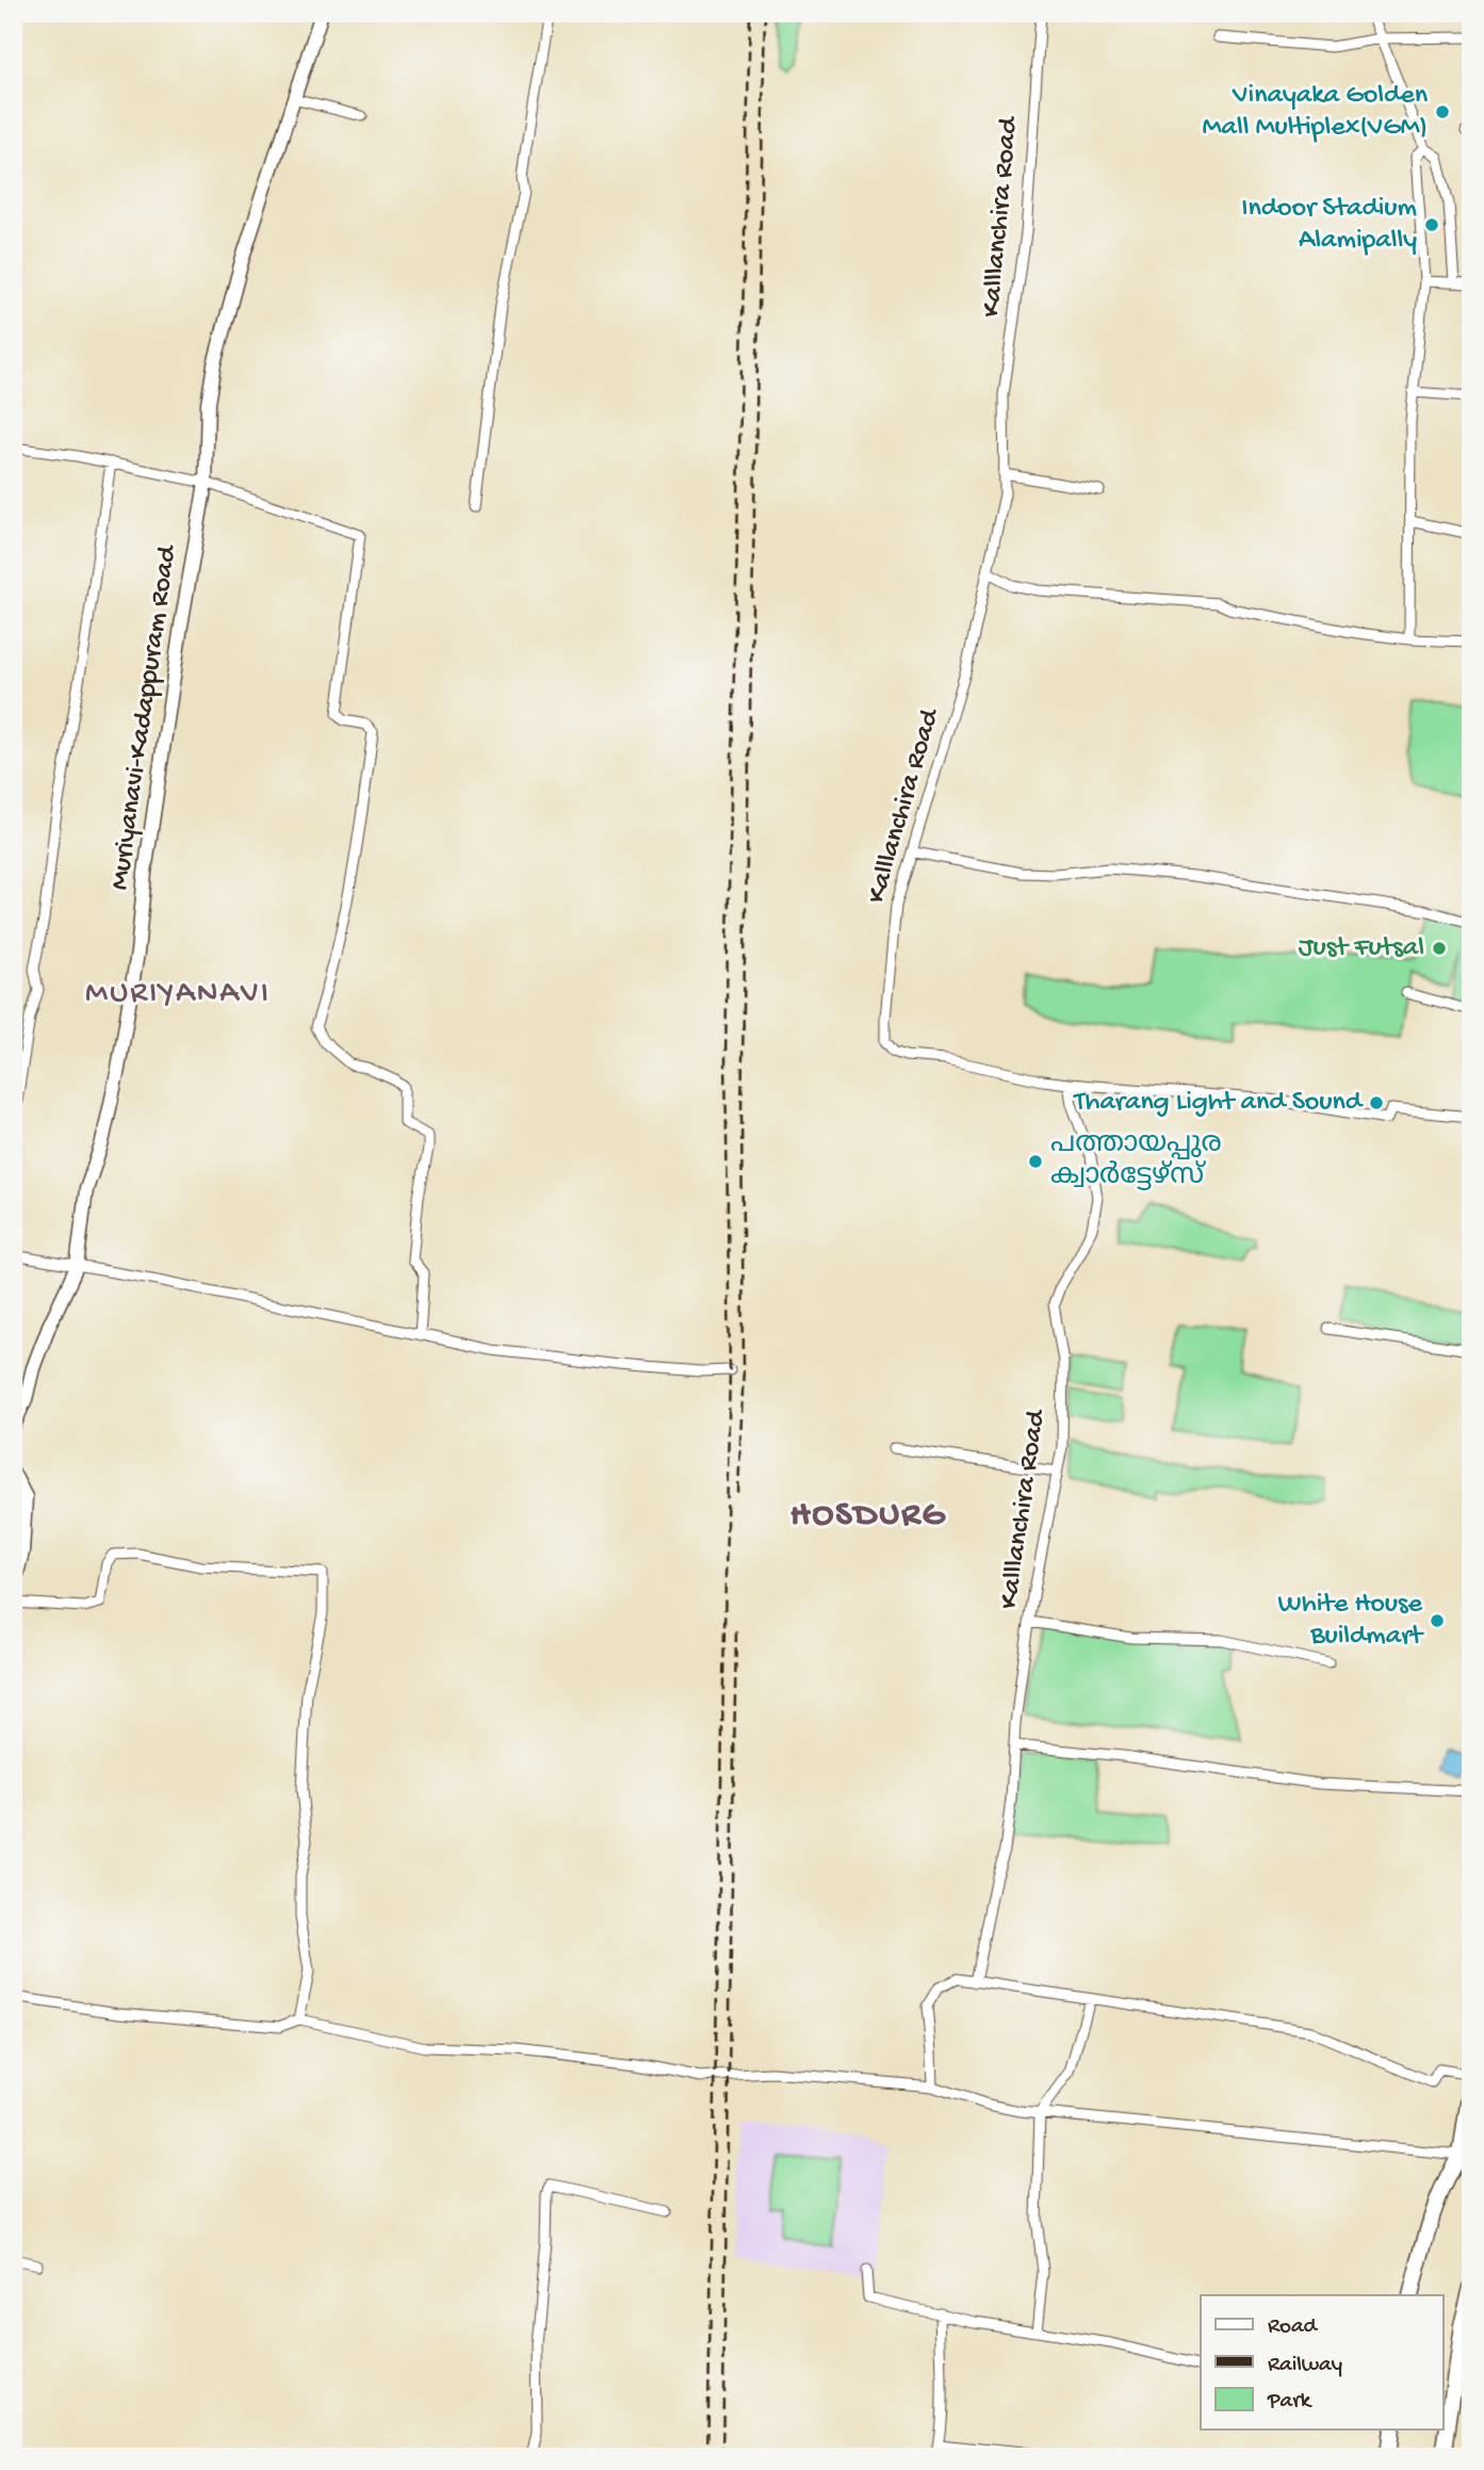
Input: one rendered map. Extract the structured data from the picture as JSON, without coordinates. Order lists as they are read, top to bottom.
{
  "streets": {
    "main road": ["Muriyanavi-Kadappuram Road"],
    "street": ["Kalllanchira Road"]
  },
  "districts": ["MURIYANAVI", "HOSDURG"],
  "places": [
    "Vinayaka Golden Mall Multiplex(VGM)",
    "Indoor Stadium Alamipally",
    "Just Futsal",
    "Tharang Light and Sound",
    "പത്തായപ്പുര ക്വാർട്ടേഴ്സ്",
    "White House Buildmart"
  ],
  "legend": ["Road", "Railway", "Park"]
}
